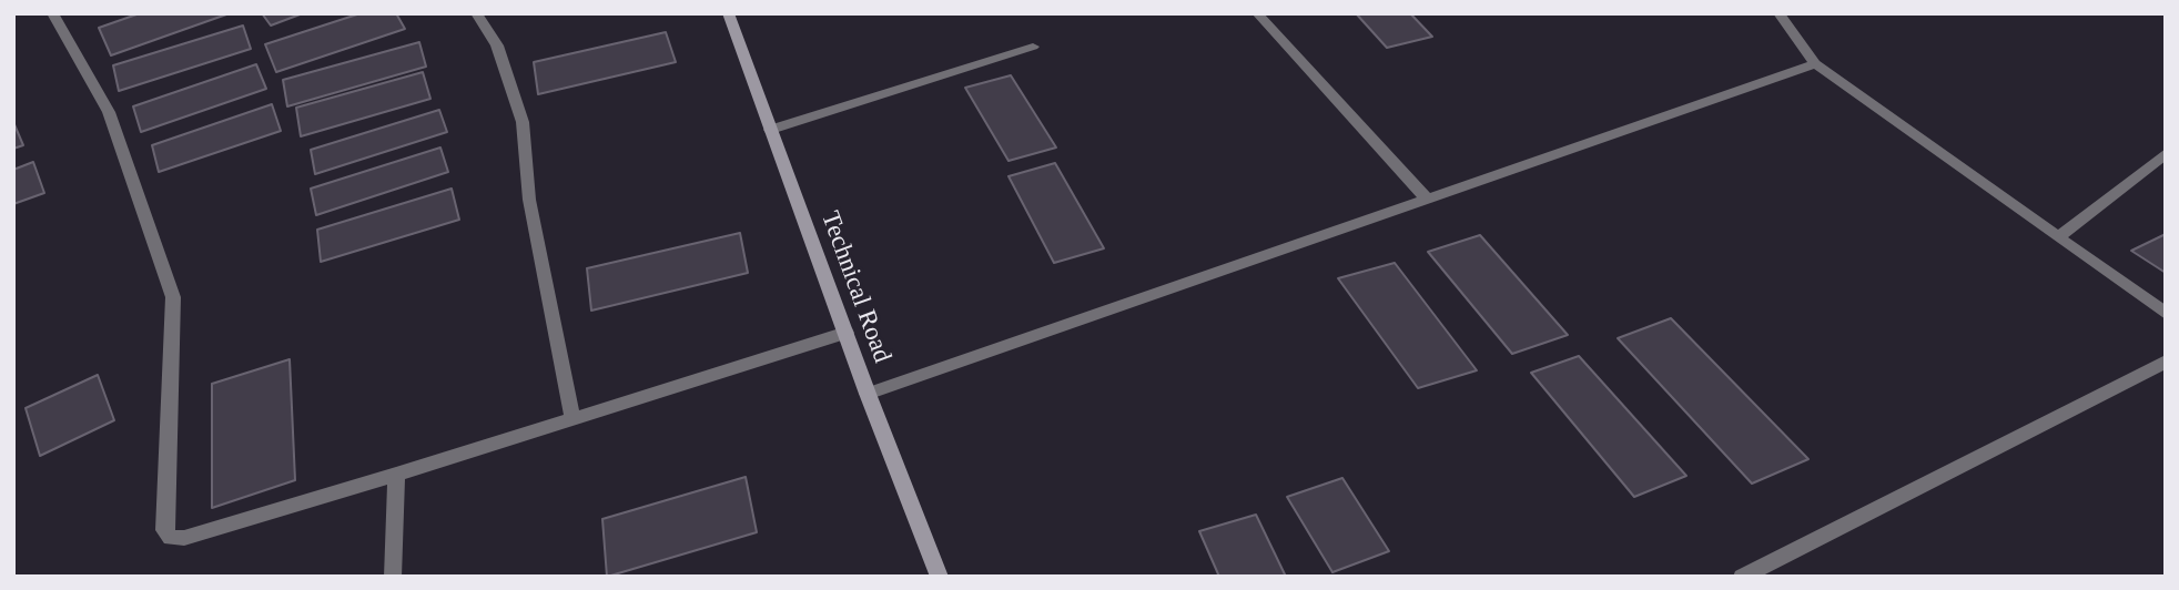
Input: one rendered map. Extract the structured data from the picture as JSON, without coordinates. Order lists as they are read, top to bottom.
{
  "streets": {
    "street": ["Technical Road"]
  }
}
